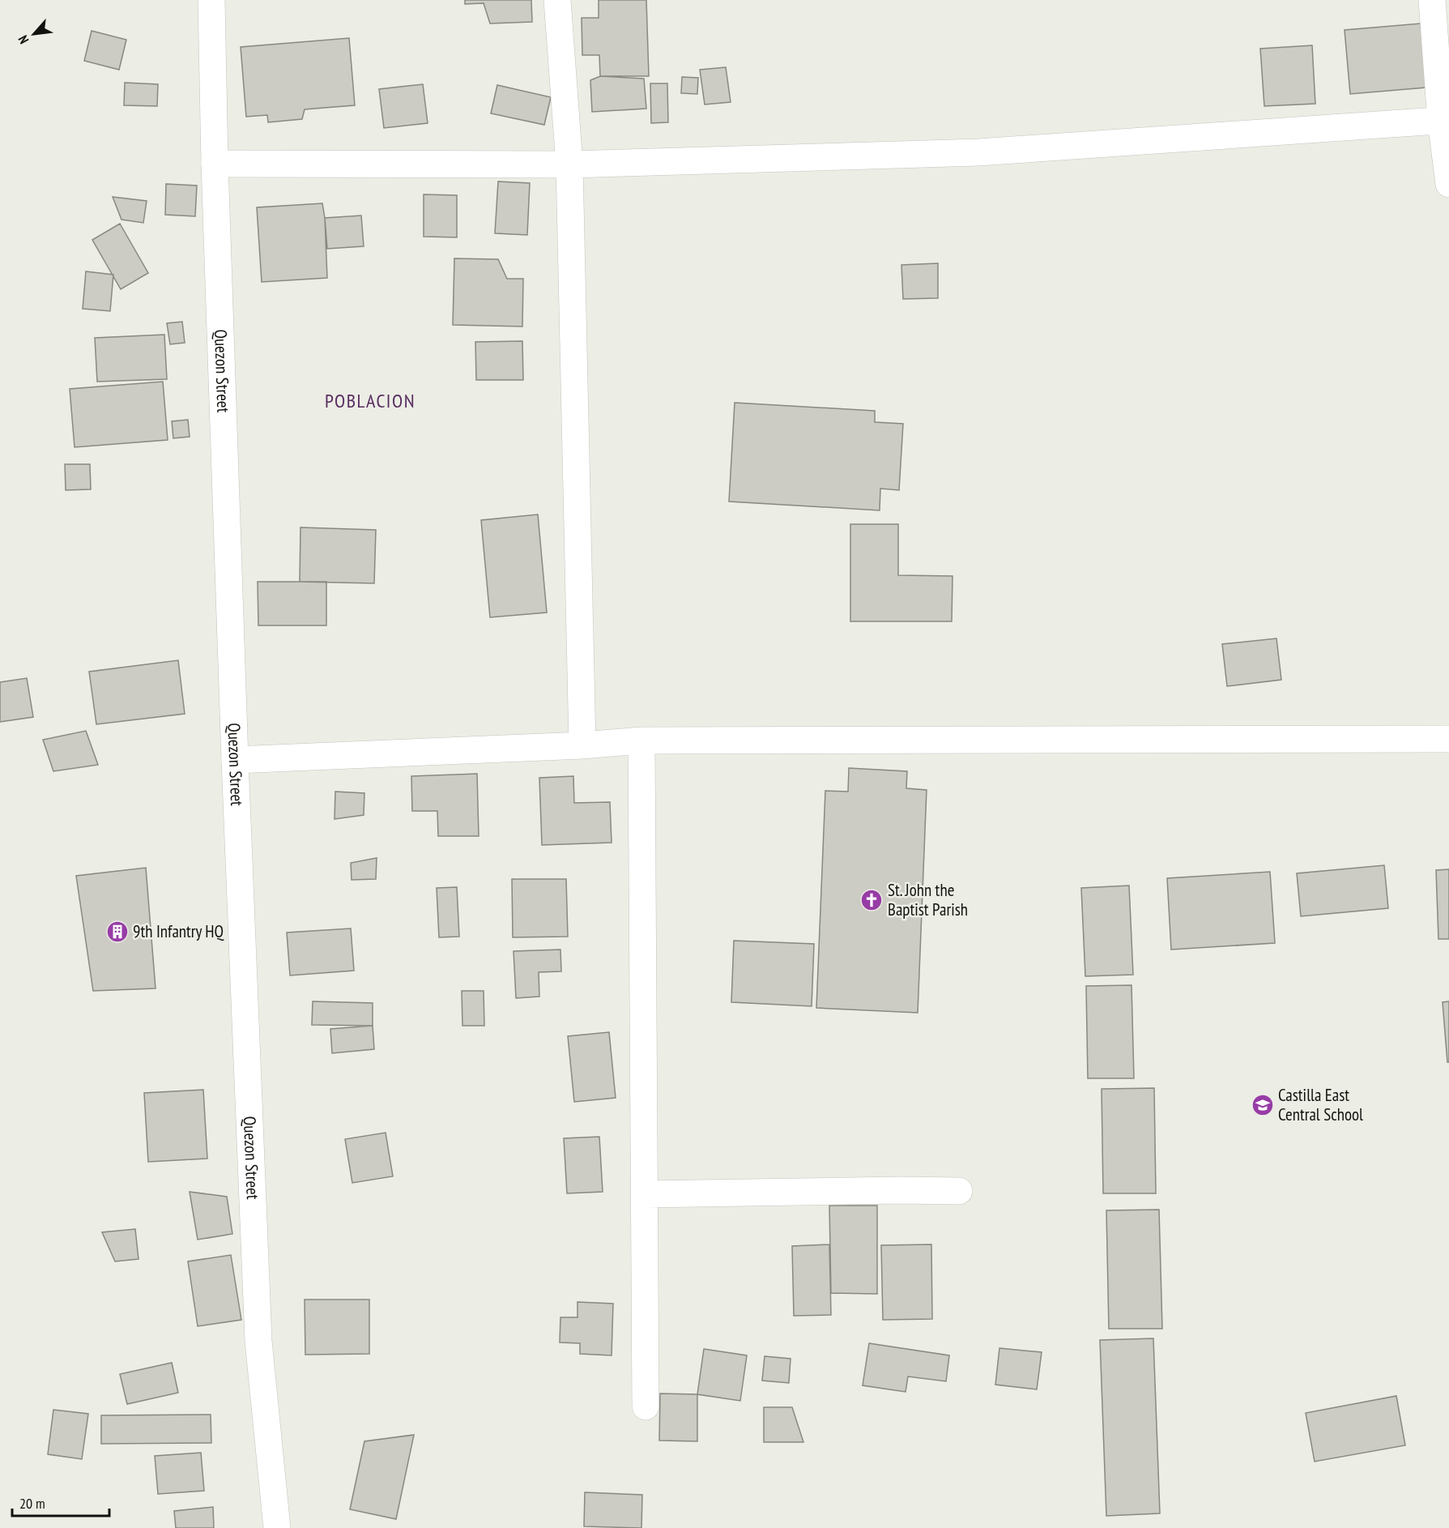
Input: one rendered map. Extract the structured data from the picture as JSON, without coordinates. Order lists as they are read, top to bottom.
{
  "streets": {
    "street": ["Quezon Street"]
  },
  "districts": ["POBLACION"],
  "places": {
    "church": ["St. John the Baptist Parish"],
    "building": ["9th Infantry HQ"],
    "school or university": ["Castilla East Central School"]
  },
  "scale_bar": "20 m",
  "north": "bottom left"
}
